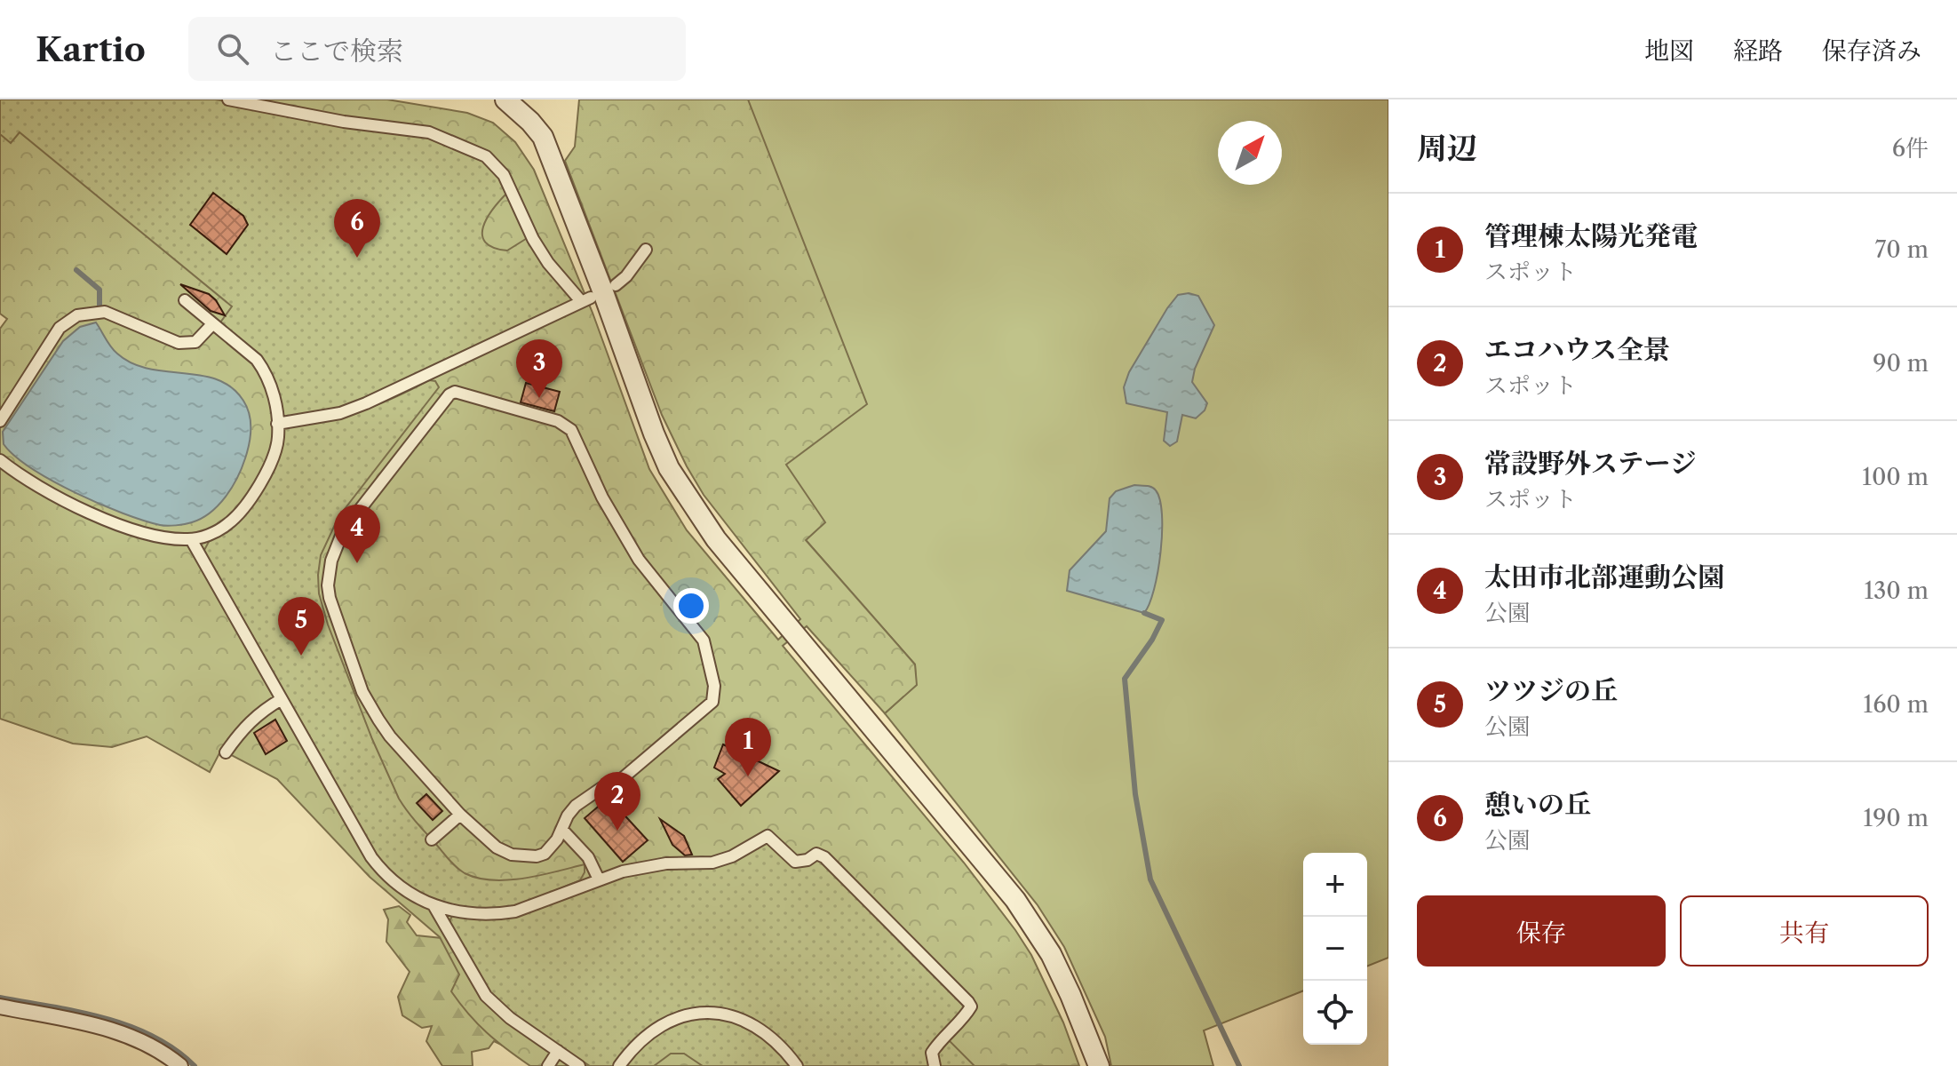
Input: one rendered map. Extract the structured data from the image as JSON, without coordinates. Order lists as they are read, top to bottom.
{
  "north": "top right",
  "page": {
    "header": "Kartio",
    "search": "ここで検索",
    "nav": ["地図", "経路", "保存済み"],
    "heading": ["周辺", "6件"],
    "list": [
      {
        "mark": "1",
        "name": "管理棟太陽光発電",
        "note": "スポット",
        "value": "70 m"
      },
      {
        "mark": "2",
        "name": "エコハウス全景",
        "note": "スポット",
        "value": "90 m"
      },
      {
        "mark": "3",
        "name": "常設野外ステージ",
        "note": "スポット",
        "value": "100 m"
      },
      {
        "mark": "4",
        "name": "太田市北部運動公園",
        "note": "公園",
        "value": "130 m"
      },
      {
        "mark": "5",
        "name": "ツツジの丘",
        "note": "公園",
        "value": "160 m"
      },
      {
        "mark": "6",
        "name": "憩いの丘",
        "note": "公園",
        "value": "190 m"
      }
    ],
    "pins": [
      "6",
      "3",
      "4",
      "5",
      "1",
      "2"
    ],
    "map_buttons": ["+", "−"],
    "buttons": ["保存", "共有"]
  }
}
